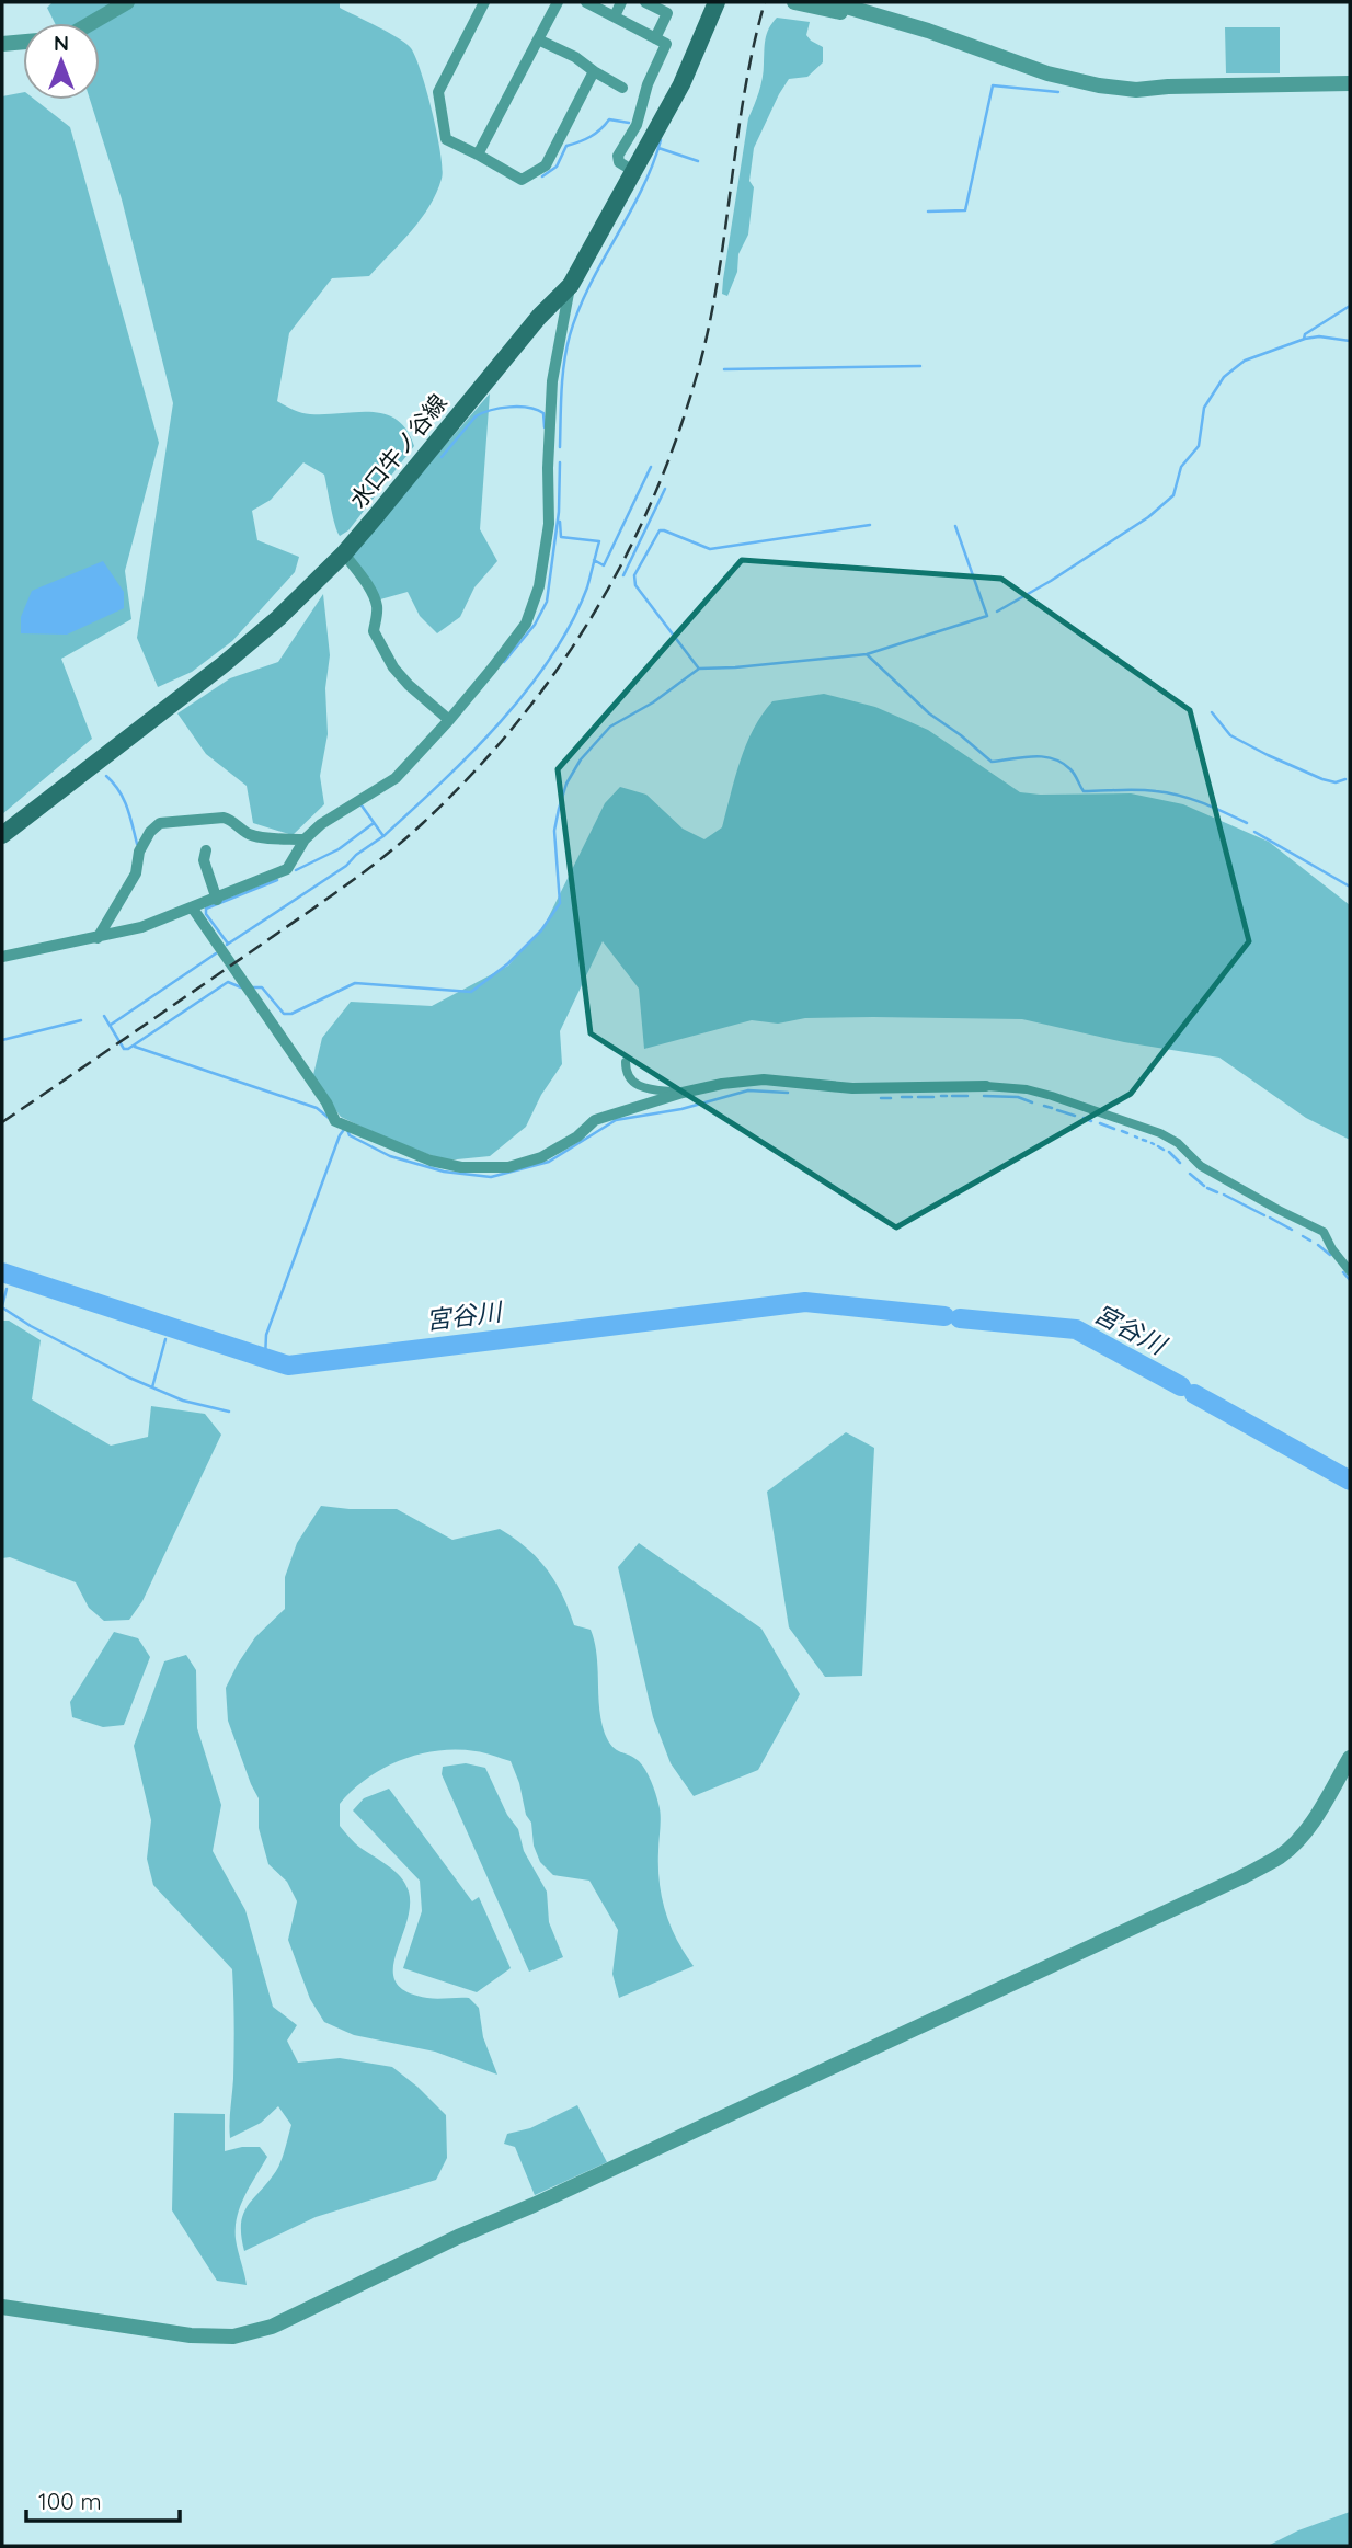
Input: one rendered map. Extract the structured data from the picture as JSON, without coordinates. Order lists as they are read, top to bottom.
{
  "streets": {
    "main road": ["水口牛ノ谷線"]
  },
  "water": ["宮谷川"],
  "scale_bar": "100 m",
  "north": "top"
}
